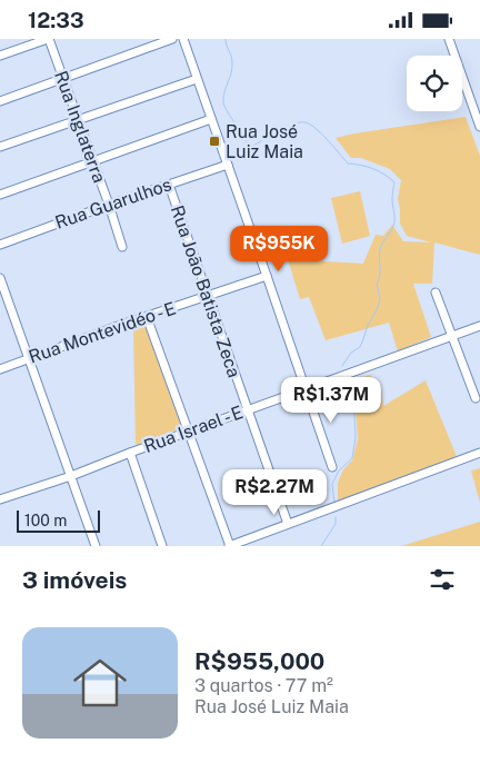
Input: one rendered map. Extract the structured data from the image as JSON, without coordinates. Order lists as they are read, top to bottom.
{
  "streets": {
    "street": [
      "Rua Inglaterra",
      "Rua Guarulhos",
      "Rua João Batista Zeca",
      "Rua Montevidéo - E",
      "Rua Israel - E"
    ]
  },
  "crossings": [
    ["Rua Inglaterra", "Rua Guarulhos"],
    ["Rua Guarulhos", "Rua João Batista Zeca"],
    ["Rua João Batista Zeca", "Rua Montevidéo - E"],
    ["Rua João Batista Zeca", "Rua Israel - E"]
  ],
  "places": {
    "transit": ["Rua José Luiz Maia"]
  },
  "scale_bar": "100 m",
  "page": {
    "status": "12:33",
    "price": ["R$955K", "R$1.37M", "R$2.27M"],
    "scale": "100 m",
    "heading": "3 imóveis",
    "list": [
      {
        "name": "R$955,000",
        "note": "3 quartos · 77 m² · Rua José Luiz Maia"
      }
    ]
  }
}
